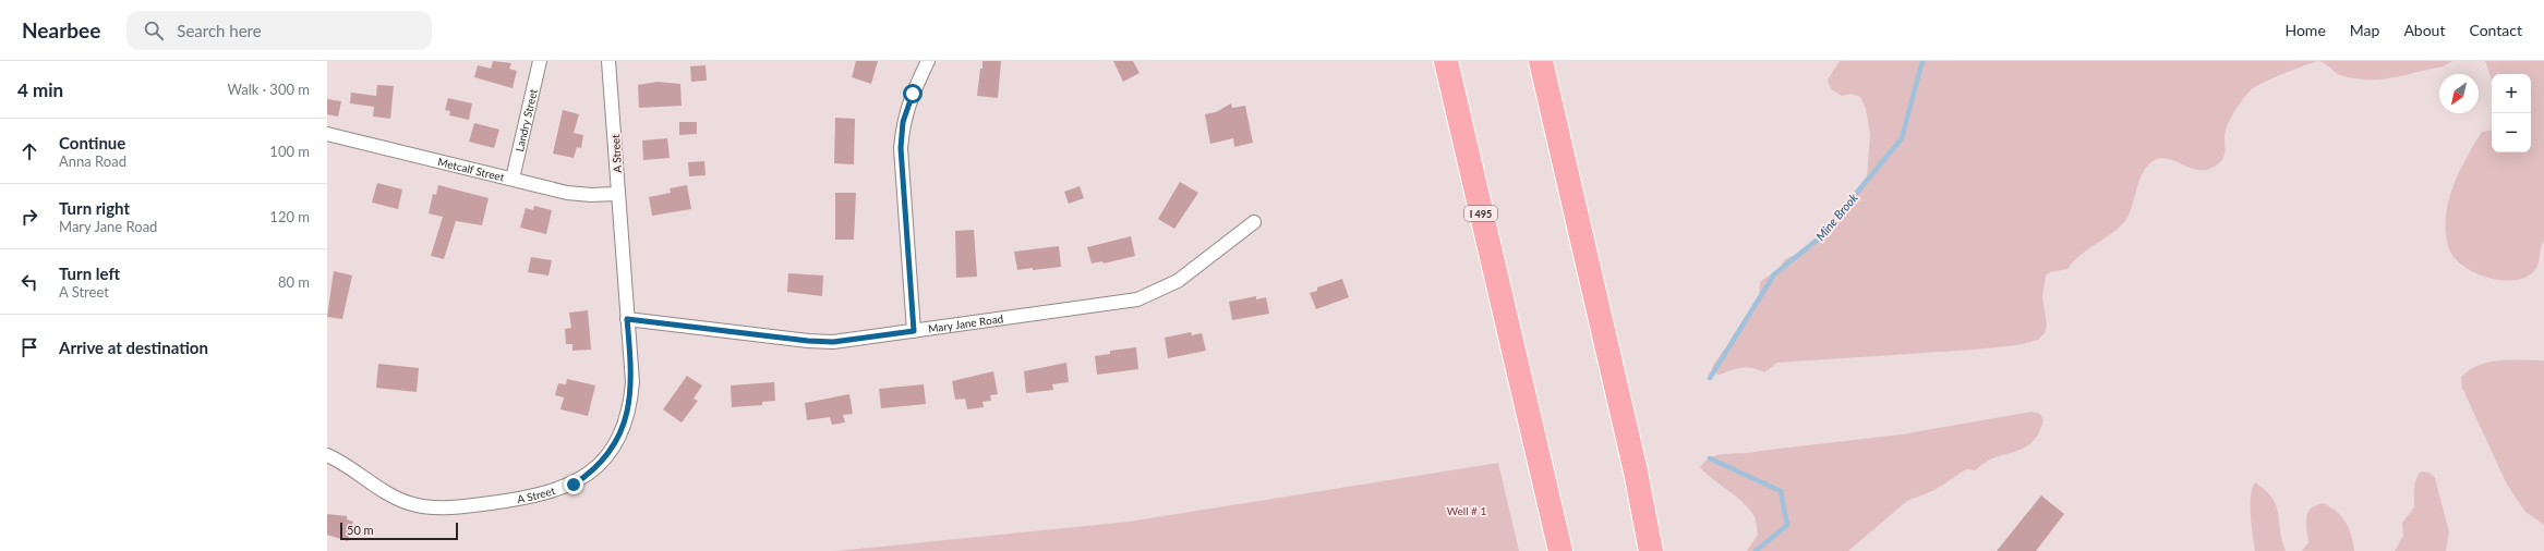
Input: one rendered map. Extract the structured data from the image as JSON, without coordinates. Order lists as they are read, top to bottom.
{
  "streets": {
    "highway": ["I 495"],
    "street": [
      "Landry Street",
      "A Street",
      "Metcalf Street",
      "Mary Jane Road"
    ]
  },
  "crossings": [
    ["Landry Street", "Metcalf Street"],
    ["A Street", "Metcalf Street"],
    ["A Street", "Mary Jane Road"]
  ],
  "water": ["Mine Brook"],
  "parks": ["Well # 1"],
  "scale_bar": "50 m",
  "north": "bottom left",
  "page": {
    "header": "Nearbee",
    "search": "Search here",
    "nav": [
      "Home",
      "Map",
      "About",
      "Contact"
    ],
    "heading": ["4 min", "Walk · 300 m"],
    "map_buttons": ["+", "−"],
    "list": [
      ["Continue", "Anna Road", "100 m"],
      ["Turn right", "Mary Jane Road", "120 m"],
      ["Turn left", "A Street", "80 m"],
      "Arrive at destination"
    ],
    "scale": "50 m"
  }
}
